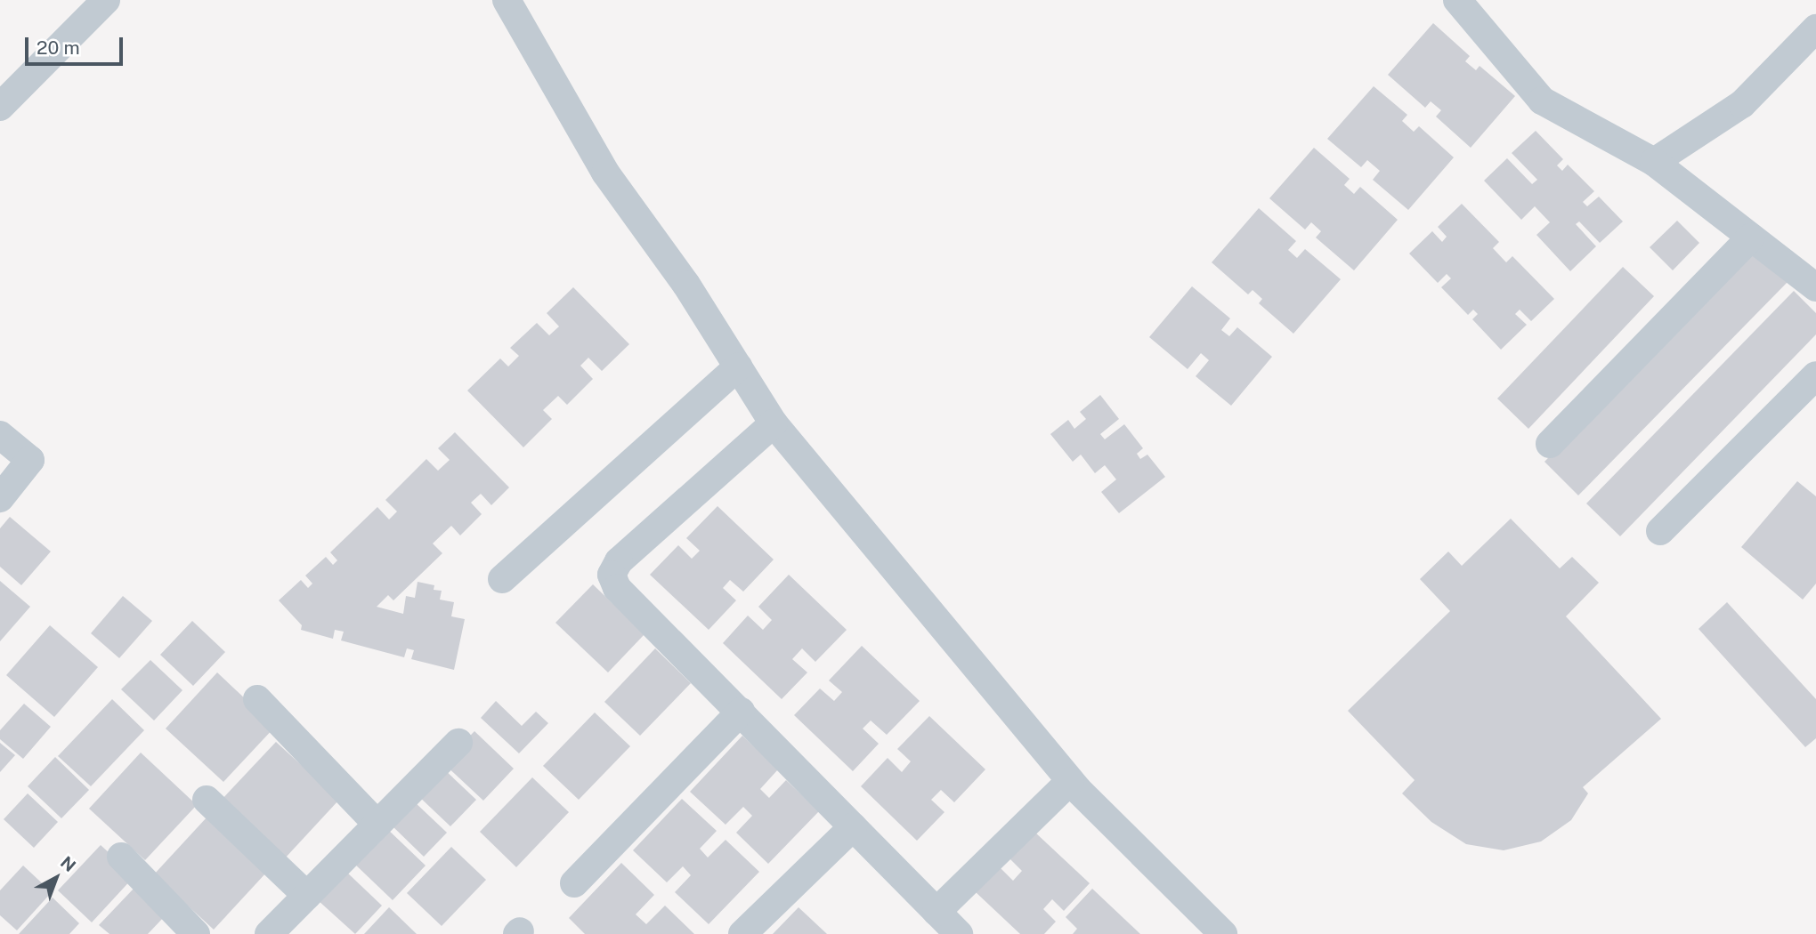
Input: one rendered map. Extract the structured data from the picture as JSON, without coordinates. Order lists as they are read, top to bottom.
{
  "scale_bar": "20 m",
  "north": "top right"
}
